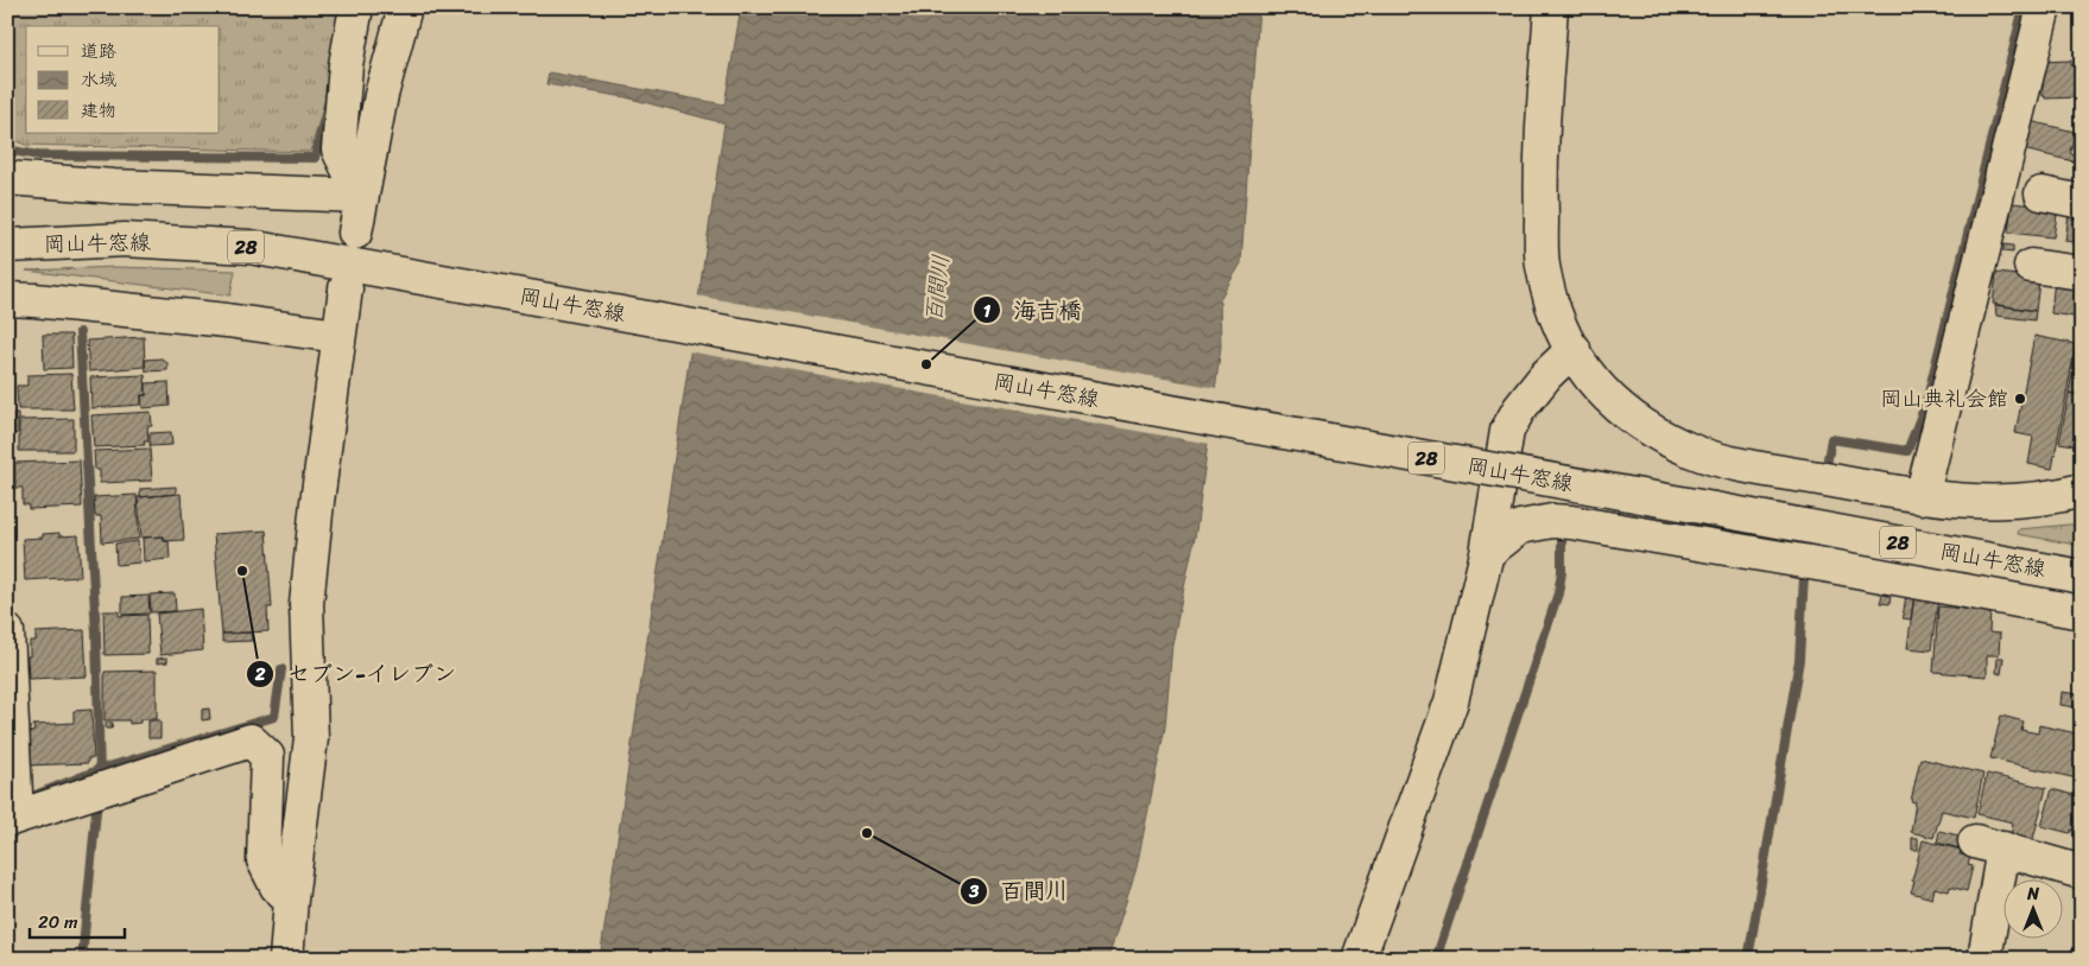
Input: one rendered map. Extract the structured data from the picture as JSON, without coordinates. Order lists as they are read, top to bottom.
{
  "streets": {
    "street": ["岡山牛窓線", "28"]
  },
  "water": ["百間川"],
  "places": [
    "海吉橋",
    "岡山典礼会館",
    "セブン-イレブン",
    "百間川"
  ],
  "legend": ["道路", "水域", "建物"],
  "scale_bar": "20 m",
  "north": "top"
}
